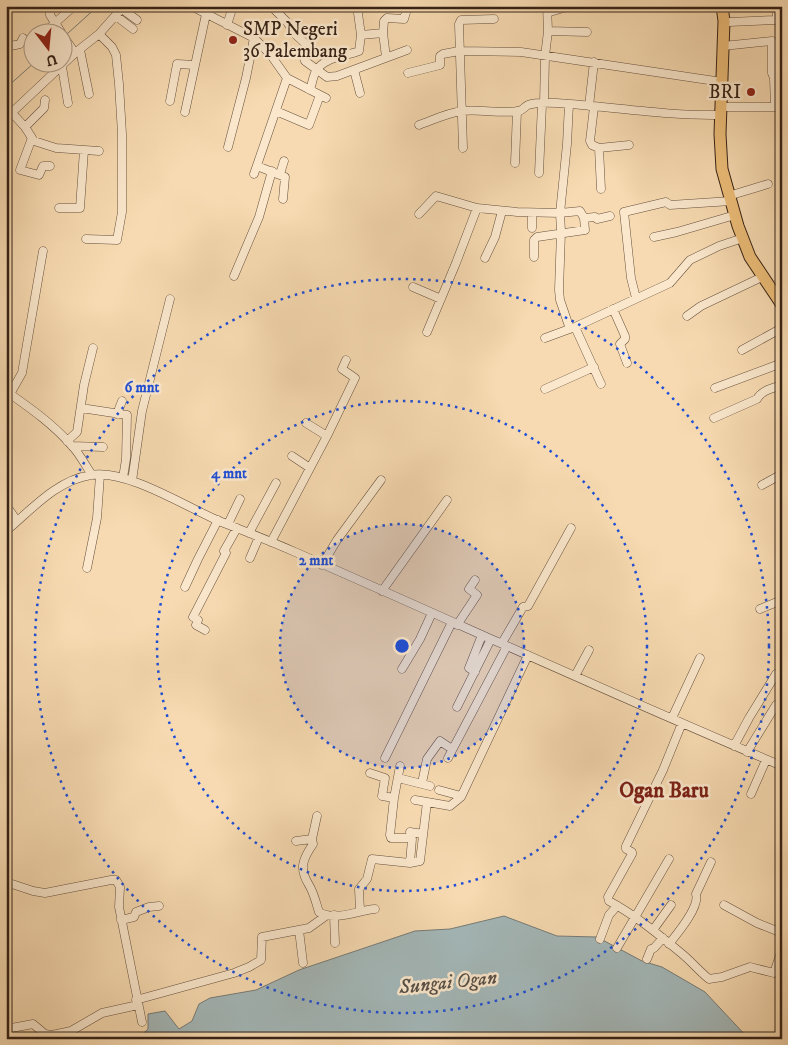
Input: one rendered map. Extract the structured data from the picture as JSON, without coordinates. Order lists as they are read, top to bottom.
{
  "districts": ["Ogan Baru"],
  "water": ["Sungai Ogan"],
  "places": ["SMP Negeri 36 Palembang", "BRI"],
  "north": "bottom",
  "rings": ["6 mnt", "4 mnt", "2 mnt"]
}
